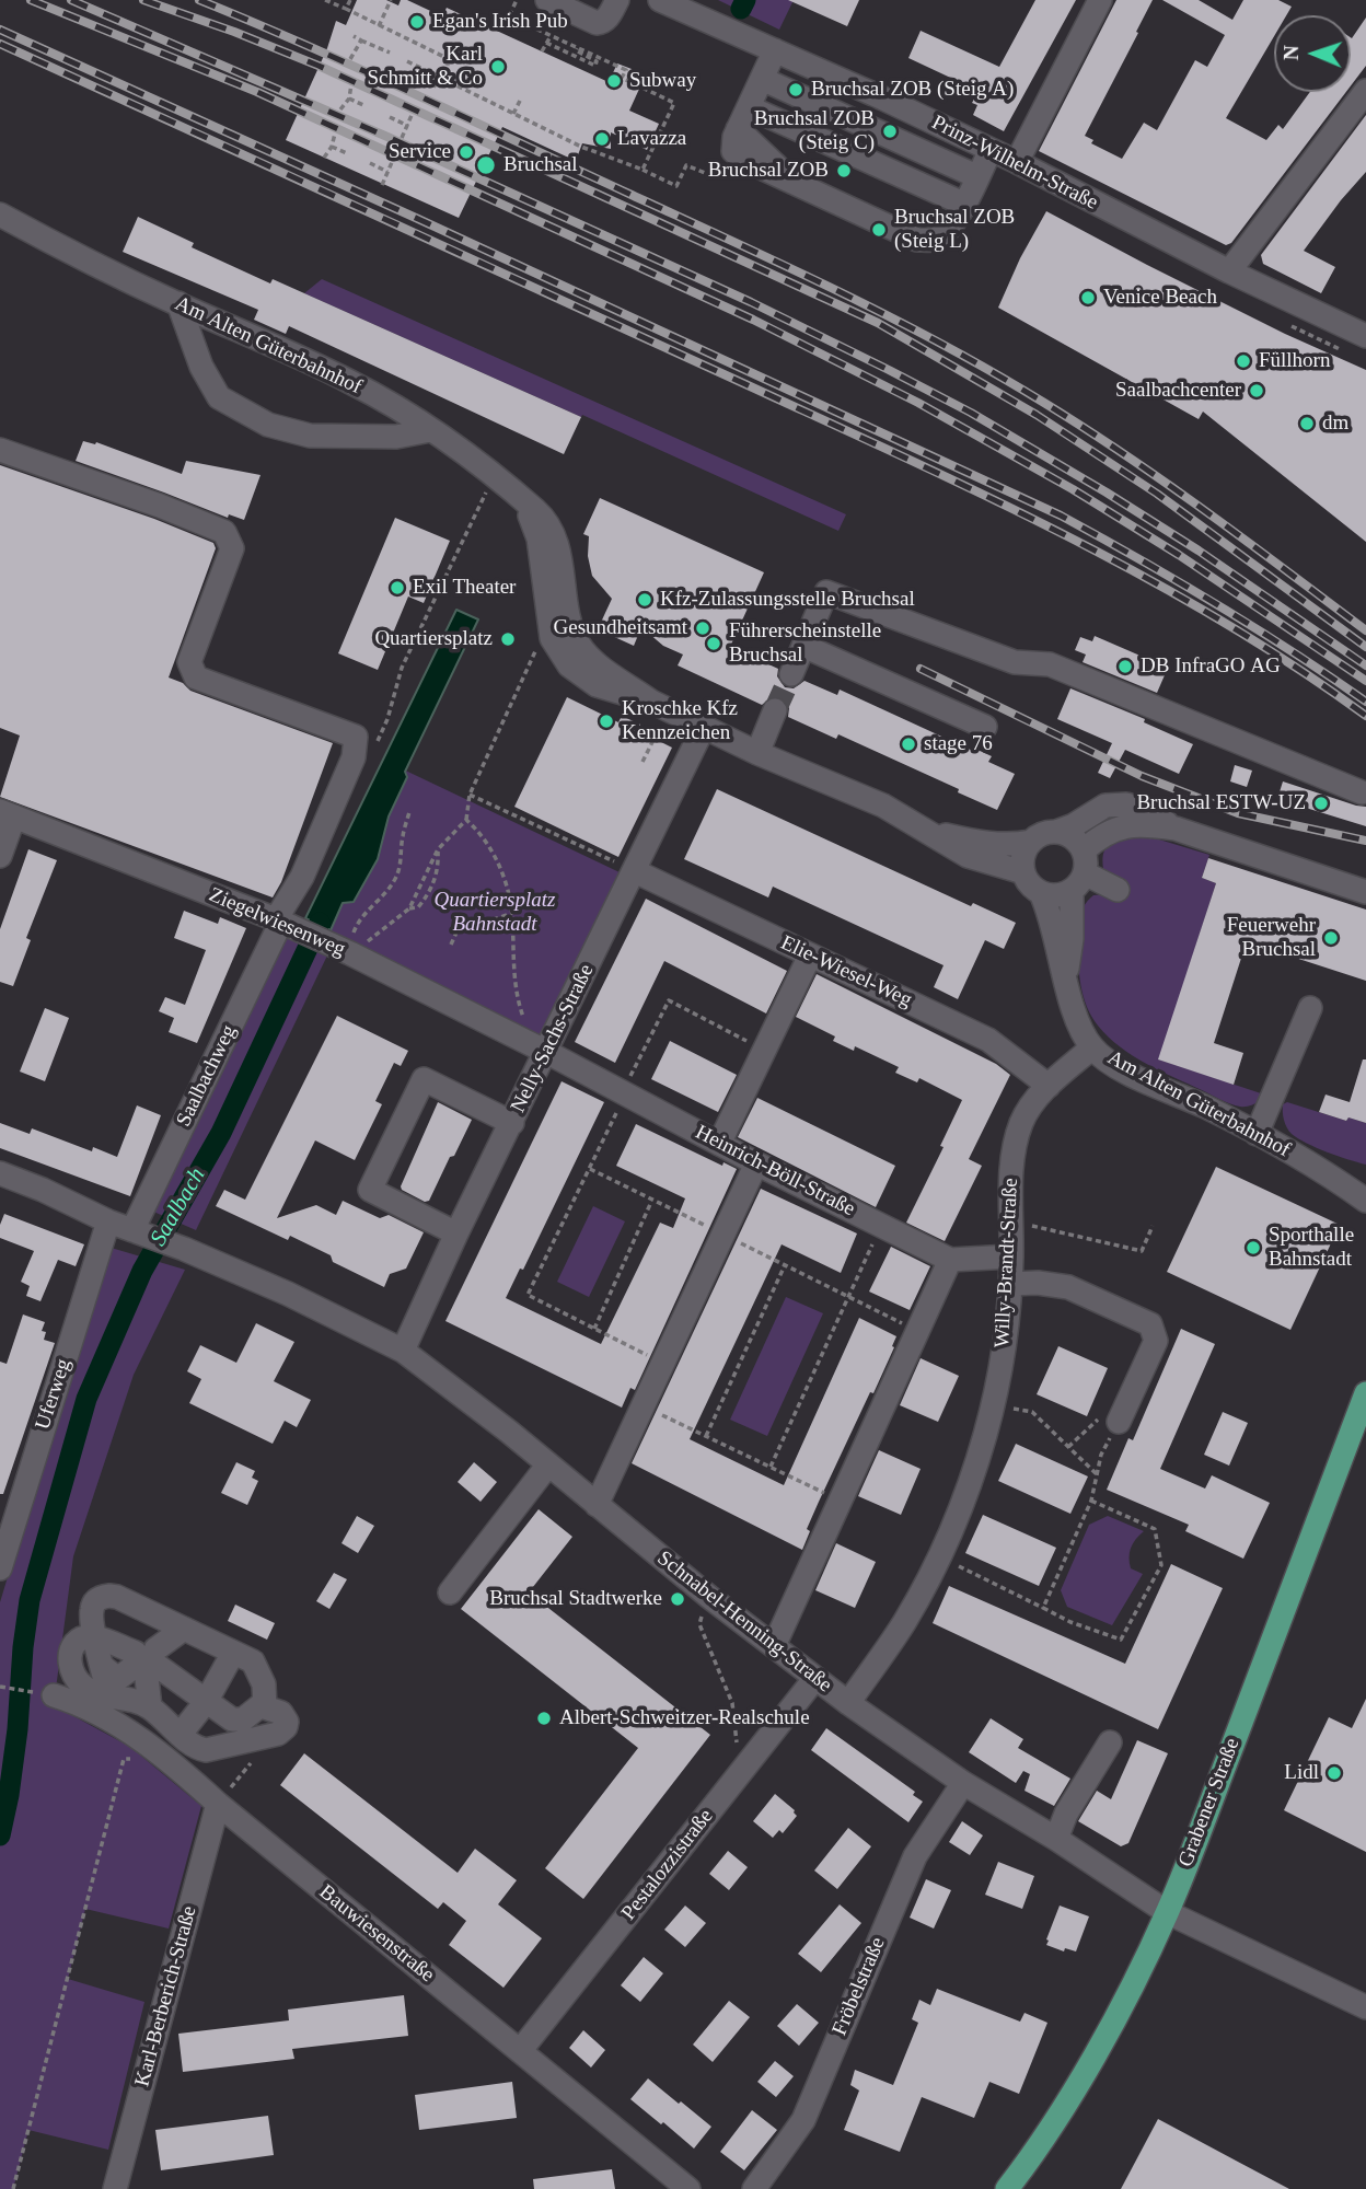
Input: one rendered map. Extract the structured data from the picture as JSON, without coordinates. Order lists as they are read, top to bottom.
{
  "streets": {
    "main road": ["Grabener Straße"],
    "street": [
      "Prinz-Wilhelm-Straße",
      "Am Alten Güterbahnhof",
      "Ziegelwiesenweg",
      "Elie-Wiesel-Weg",
      "Nelly-Sachs-Straße",
      "Saalbachweg",
      "Heinrich-Böll-Straße",
      "Willy-Brandt-Straße",
      "Uferweg",
      "Schnabel-Henning-Straße",
      "Pestalozzistraße",
      "Bauwiesenstraße",
      "Fröbelstraße",
      "Karl-Berberich-Straße"
    ]
  },
  "crossings": [
    ["Am Alten Güterbahnhof", "Nelly-Sachs-Straße"],
    ["Am Alten Güterbahnhof", "Willy-Brandt-Straße"],
    ["Ziegelwiesenweg", "Nelly-Sachs-Straße"],
    ["Ziegelwiesenweg", "Saalbachweg"],
    ["Ziegelwiesenweg", "Heinrich-Böll-Straße"],
    ["Elie-Wiesel-Weg", "Nelly-Sachs-Straße"],
    ["Elie-Wiesel-Weg", "Willy-Brandt-Straße"],
    ["Nelly-Sachs-Straße", "Heinrich-Böll-Straße"],
    ["Nelly-Sachs-Straße", "Schnabel-Henning-Straße"],
    ["Saalbachweg", "Schnabel-Henning-Straße"],
    ["Heinrich-Böll-Straße", "Willy-Brandt-Straße"],
    ["Willy-Brandt-Straße", "Schnabel-Henning-Straße"],
    ["Uferweg", "Schnabel-Henning-Straße"],
    ["Schnabel-Henning-Straße", "Grabener Straße"],
    ["Schnabel-Henning-Straße", "Pestalozzistraße"],
    ["Schnabel-Henning-Straße", "Fröbelstraße"],
    ["Pestalozzistraße", "Bauwiesenstraße"],
    ["Bauwiesenstraße", "Karl-Berberich-Straße"]
  ],
  "water": ["Saalbach"],
  "parks": ["Quartiersplatz Bahnstadt"],
  "places": [
    "Egan's Irish Pub",
    "Karl Schmitt & Co",
    "Subway",
    "Bruchsal ZOB (Steig A)",
    "Bruchsal ZOB (Steig C)",
    "Lavazza",
    "Service",
    "Bruchsal",
    "Bruchsal ZOB",
    "Bruchsal ZOB (Steig L)",
    "Venice Beach",
    "Füllhorn",
    "Saalbachcenter",
    "dm",
    "Exil Theater",
    "Kfz-Zulassungsstelle Bruchsal",
    "Gesundheitsamt",
    "Quartiersplatz",
    "Führerscheinstelle Bruchsal",
    "DB InfraGO AG",
    "Kroschke Kfz Kennzeichen",
    "stage 76",
    "Bruchsal ESTW-UZ",
    "Feuerwehr Bruchsal",
    "Sporthalle Bahnstadt",
    "Bruchsal Stadtwerke",
    "Albert-Schweitzer-Realschule",
    "Lidl"
  ],
  "north": "left"
}
